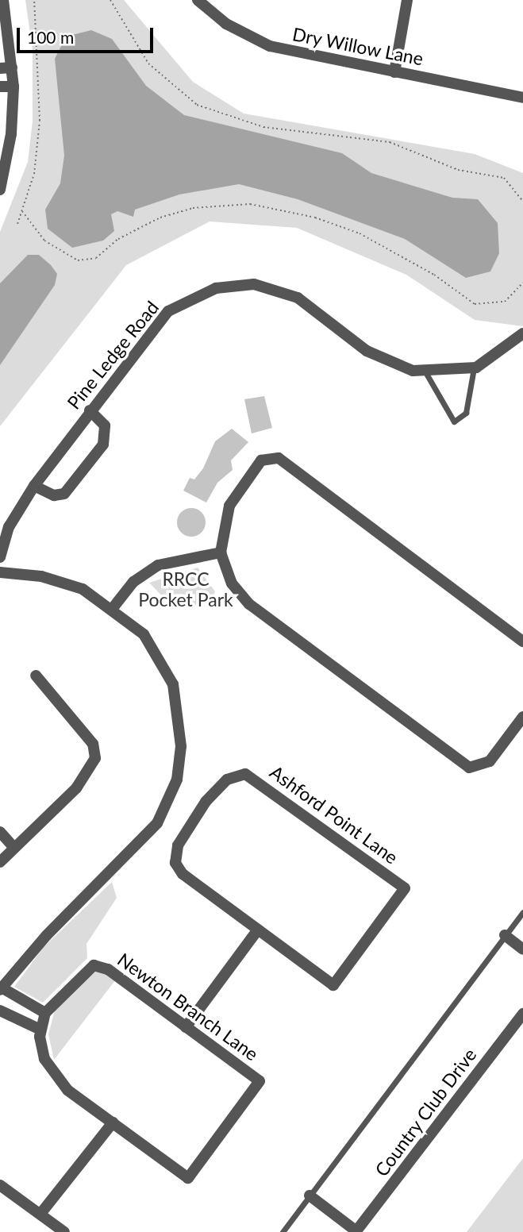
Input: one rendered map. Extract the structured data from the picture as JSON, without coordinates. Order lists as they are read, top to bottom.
{
  "streets": {
    "street": [
      "Dry Willow Lane",
      "Pine Ledge Road",
      "Ashford Point Lane",
      "Newton Branch Lane",
      "Country Club Drive"
    ]
  },
  "parks": ["RRCC Pocket Park"],
  "scale_bar": "100 m"
}
